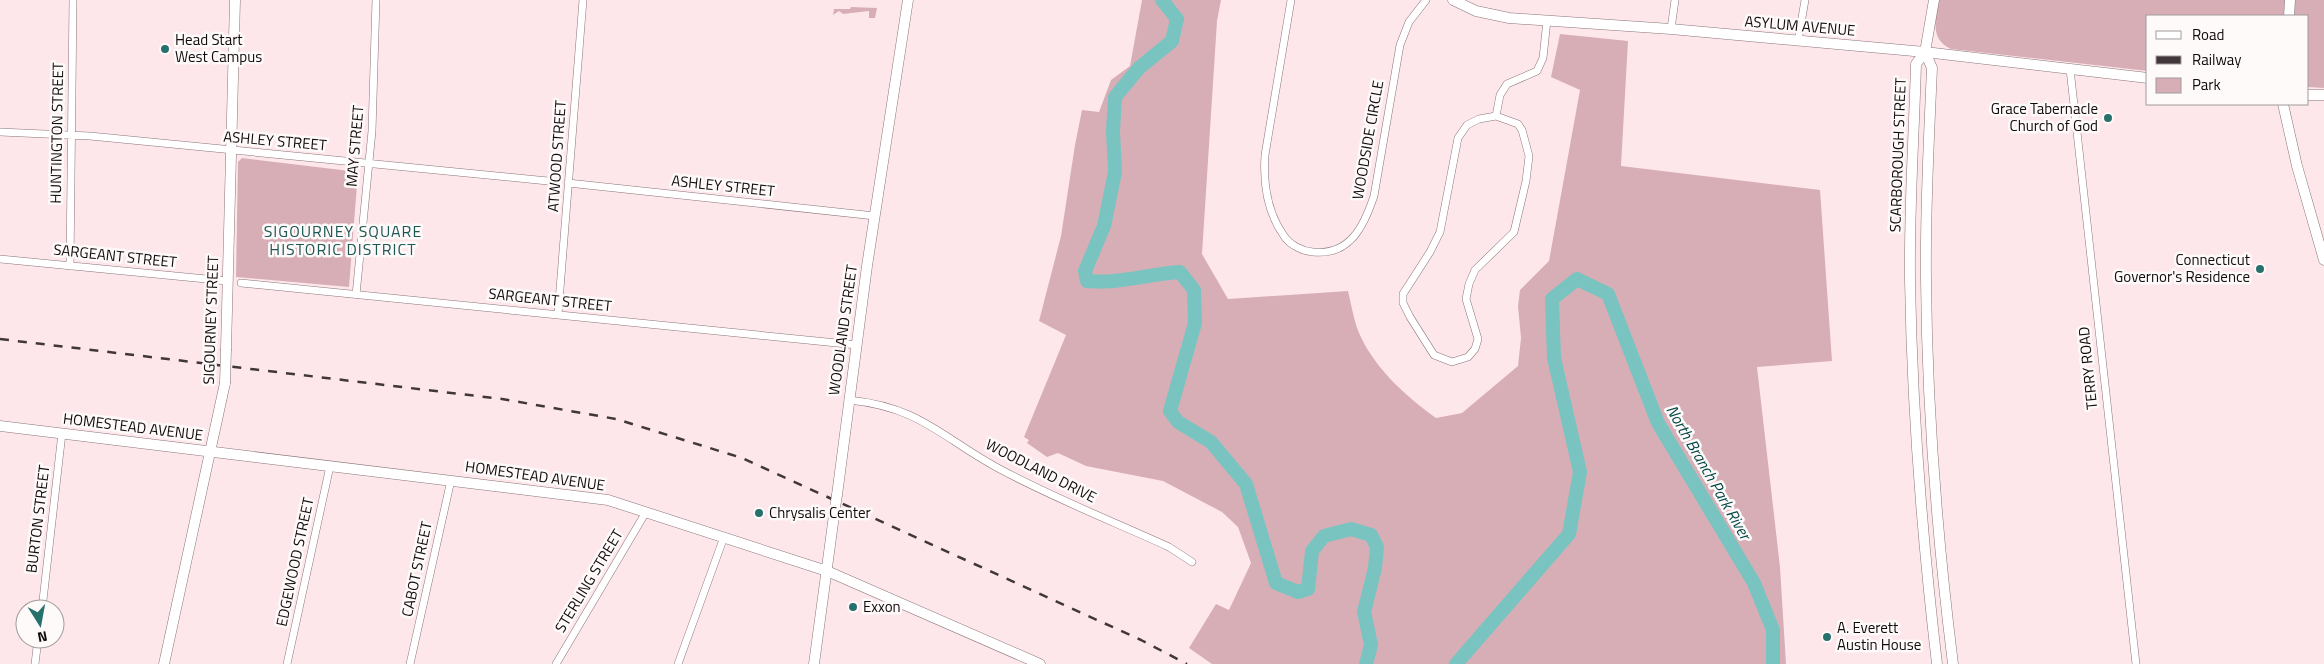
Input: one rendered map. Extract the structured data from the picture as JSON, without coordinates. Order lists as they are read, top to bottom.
{
  "streets": {
    "main road": [
      "ASYLUM AVENUE",
      "SCARBOROUGH STREET",
      "SIGOURNEY STREET",
      "WOODLAND STREET",
      "HOMESTEAD AVENUE"
    ],
    "street": [
      "HUNTINGTON STREET",
      "WOODSIDE CIRCLE",
      "ASHLEY STREET",
      "MAY STREET",
      "ATWOOD STREET",
      "SARGEANT STREET",
      "TERRY ROAD",
      "WOODLAND DRIVE",
      "BURTON STREET",
      "EDGEWOOD STREET",
      "CABOT STREET",
      "STERLING STREET"
    ]
  },
  "crossings": [
    ["ASYLUM AVENUE", "SCARBOROUGH STREET"],
    ["ASYLUM AVENUE", "TERRY ROAD"],
    ["HUNTINGTON STREET", "ASHLEY STREET"],
    ["HUNTINGTON STREET", "SARGEANT STREET"],
    ["ASHLEY STREET", "MAY STREET"],
    ["ASHLEY STREET", "ATWOOD STREET"],
    ["ASHLEY STREET", "SIGOURNEY STREET"],
    ["ASHLEY STREET", "WOODLAND STREET"],
    ["MAY STREET", "SARGEANT STREET"],
    ["ATWOOD STREET", "SARGEANT STREET"],
    ["SARGEANT STREET", "SIGOURNEY STREET"],
    ["SARGEANT STREET", "WOODLAND STREET"],
    ["SIGOURNEY STREET", "HOMESTEAD AVENUE"],
    ["WOODLAND STREET", "HOMESTEAD AVENUE"],
    ["WOODLAND STREET", "WOODLAND DRIVE"],
    ["HOMESTEAD AVENUE", "BURTON STREET"],
    ["HOMESTEAD AVENUE", "EDGEWOOD STREET"],
    ["HOMESTEAD AVENUE", "CABOT STREET"],
    ["HOMESTEAD AVENUE", "STERLING STREET"]
  ],
  "districts": ["SIGOURNEY SQUARE HISTORIC DISTRICT"],
  "water": ["North Branch Park River"],
  "places": [
    "Head Start West Campus",
    "Grace Tabernacle Church of God",
    "Connecticut Governor's Residence",
    "Chrysalis Center",
    "Exxon",
    "A. Everett Austin House"
  ],
  "legend": ["Road", "Railway", "Park"],
  "north": "bottom"
}
